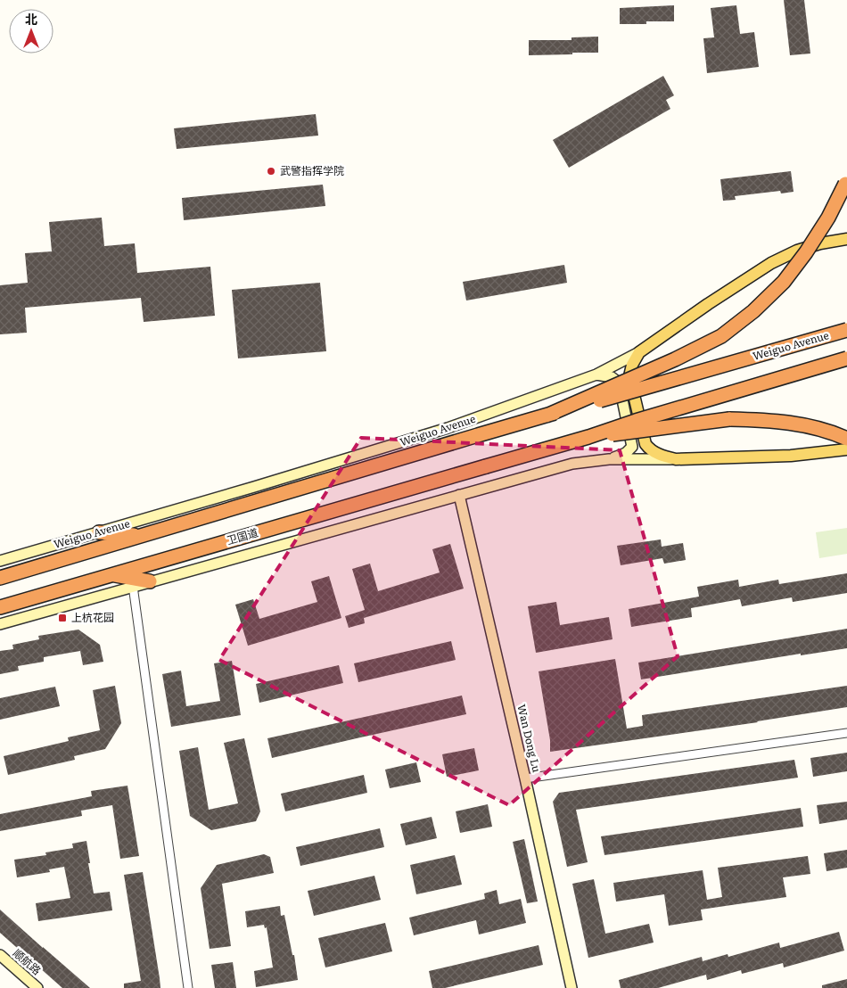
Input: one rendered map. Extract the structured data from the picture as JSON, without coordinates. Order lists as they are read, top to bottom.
{
  "streets": {
    "highway": ["Weiguo Avenue", "卫国道"],
    "main road": ["Wan Dong Lu", "顺航路"]
  },
  "places": {
    "other": ["武警指挥学院"],
    "transit": ["上杭花园"]
  },
  "north": "top"
}
